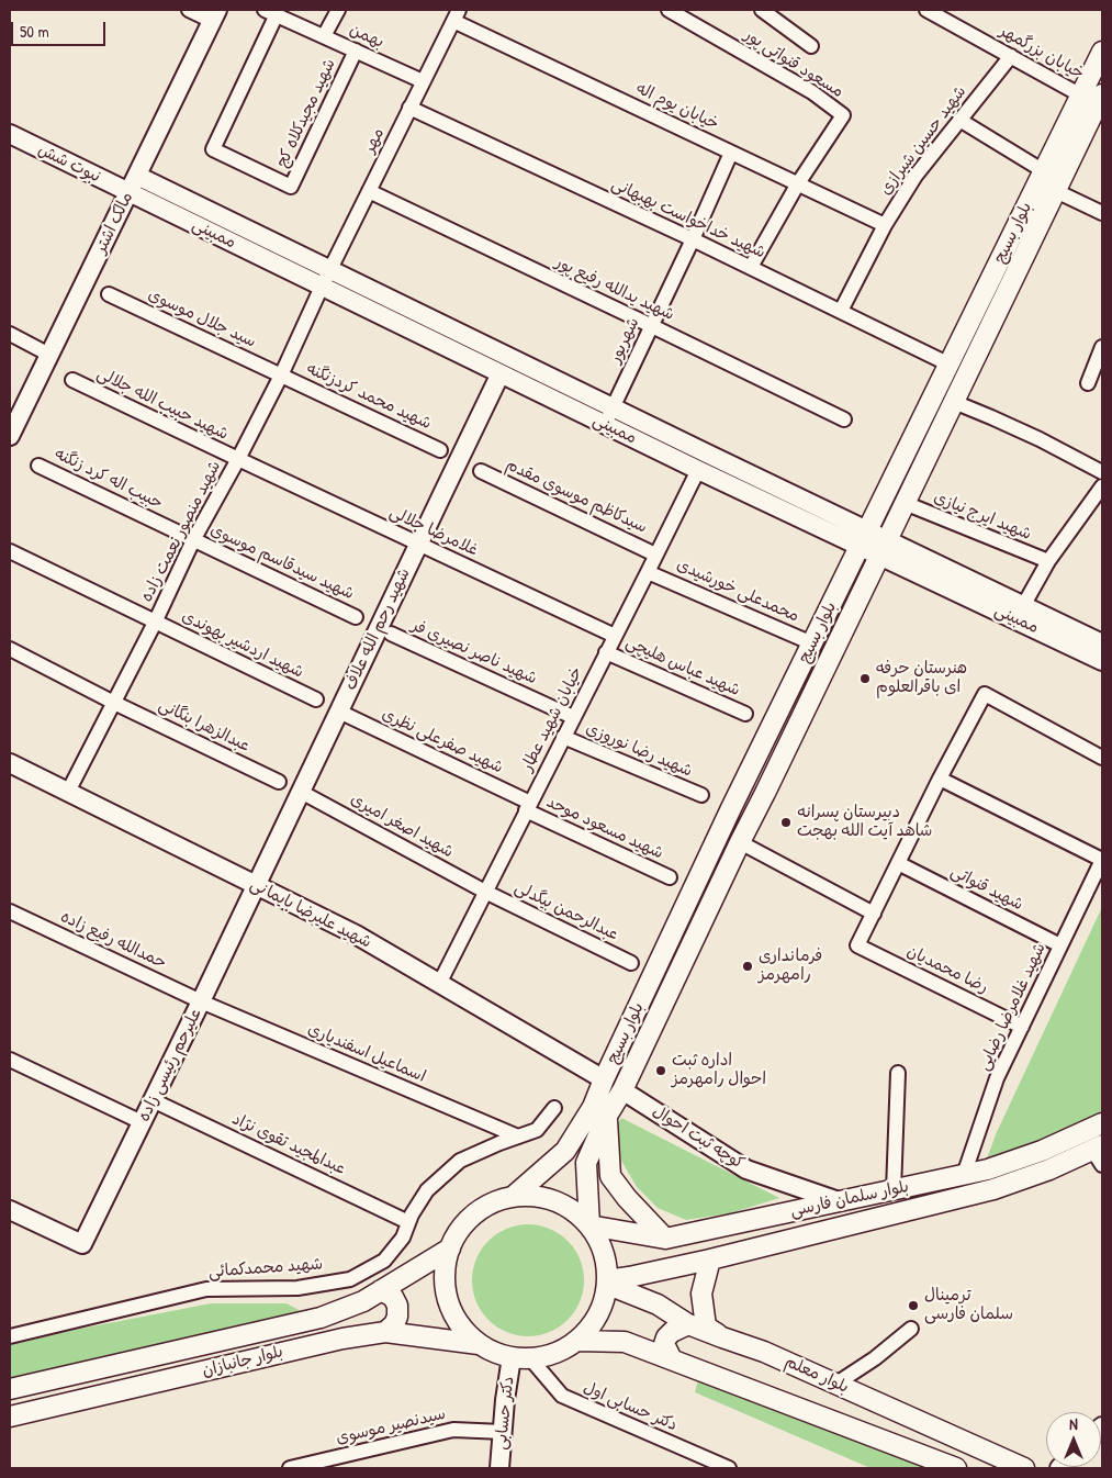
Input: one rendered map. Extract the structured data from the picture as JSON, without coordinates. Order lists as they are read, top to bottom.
{
  "streets": {
    "main road": [
      "بلوار بسیج",
      "بلوار سلمان فارسی",
      "بلوار جانبازان",
      "بلوار معلم"
    ],
    "street": [
      "بهمن",
      "خیابان بزرگمهر",
      "مسعود قنواتی پور",
      "خیابان یوم اله",
      "شهید مجیدکلاه کج",
      "مهر",
      "شهید حسین شیرازی",
      "نبوت شش",
      "شهید خداخواست بهبهانی",
      "مالک اشتر",
      "ممبینی",
      "شهید یدالله رفیع پور",
      "سید جلال موسوی",
      "شهریور",
      "شهید محمد کردزنگنه",
      "شهید حبیب الله جلالی",
      "حبیب اله کرد زنگنه",
      "سیدکاظم موسوی مقدم",
      "شهید ایرج نیازی",
      "شهید منصور نعمت زاده",
      "غلامرضا جلالی",
      "شهید سیدقاسم موسوی",
      "محمدعلی خورشیدی",
      "شهید رحم الله علاف",
      "شهید اردشیر بهوندی",
      "شهید ناصر نصیری فر",
      "شهید عباس هلیچی",
      "خیابان شهید عطار",
      "عبدالزهرا بنگانی",
      "شهید صفرعلی نظری",
      "شهید رضا نوروزی",
      "شهید اصغر امیری",
      "شهید مسعود موحد",
      "شهید قنواتی",
      "عبدالرحمن بیگدلی",
      "شهید علیرضا بایمانی",
      "حمدالله رفیع زاده",
      "رضا محمدیان",
      "شهید غلامرضا رضایی",
      "اسماعیل اسفندیاری",
      "علیرحم رئیسی زاده",
      "کوچه ثبت احوال",
      "عبدالمجید تقوی نژاد",
      "شهید محمدکمائی",
      "دکتر حسابی اول",
      "دکتر حسابی",
      "سیدنصیر موسوی"
    ]
  },
  "crossings": [
    ["بهمن", "شهید مجیدکلاه کج"],
    ["بهمن", "مهر"],
    ["خیابان بزرگمهر", "شهید حسین شیرازی"],
    ["خیابان بزرگمهر", "بلوار بسیج"],
    ["مسعود قنواتی پور", "خیابان یوم اله"],
    ["خیابان یوم اله", "مهر"],
    ["خیابان یوم اله", "شهید حسین شیرازی"],
    ["خیابان یوم اله", "شهریور"],
    ["مهر", "شهید خداخواست بهبهانی"],
    ["مهر", "ممبینی"],
    ["مهر", "شهید یدالله رفیع پور"],
    ["مهر", "شهید منصور نعمت زاده"],
    ["شهید حسین شیرازی", "شهید خداخواست بهبهانی"],
    ["نبوت شش", "مالک اشتر"],
    ["نبوت شش", "ممبینی"],
    ["شهید خداخواست بهبهانی", "بلوار بسیج"],
    ["شهید خداخواست بهبهانی", "شهریور"],
    ["مالک اشتر", "ممبینی"],
    ["بلوار بسیج", "ممبینی"],
    ["بلوار بسیج", "شهید ایرج نیازی"],
    ["بلوار بسیج", "محمدعلی خورشیدی"],
    ["بلوار بسیج", "شهید علیرضا بایمانی"],
    ["بلوار بسیج", "کوچه ثبت احوال"],
    ["بلوار بسیج", "بلوار سلمان فارسی"],
    ["بلوار بسیج", "بلوار جانبازان"],
    ["بلوار بسیج", "بلوار معلم"],
    ["بلوار بسیج", "دکتر حسابی اول"],
    ["بلوار بسیج", "دکتر حسابی"],
    ["ممبینی", "شهریور"],
    ["ممبینی", "شهید منصور نعمت زاده"],
    ["ممبینی", "شهید رحم الله علاف"],
    ["ممبینی", "خیابان شهید عطار"],
    ["شهید یدالله رفیع پور", "شهریور"],
    ["سید جلال موسوی", "شهید محمد کردزنگنه"],
    ["سید جلال موسوی", "شهید منصور نعمت زاده"],
    ["شهید محمد کردزنگنه", "شهید منصور نعمت زاده"],
    ["شهید حبیب الله جلالی", "شهید منصور نعمت زاده"],
    ["شهید حبیب الله جلالی", "غلامرضا جلالی"],
    ["حبیب اله کرد زنگنه", "شهید منصور نعمت زاده"],
    ["حبیب اله کرد زنگنه", "شهید سیدقاسم موسوی"],
    ["سیدکاظم موسوی مقدم", "خیابان شهید عطار"],
    ["شهید منصور نعمت زاده", "غلامرضا جلالی"],
    ["شهید منصور نعمت زاده", "شهید سیدقاسم موسوی"],
    ["شهید منصور نعمت زاده", "شهید اردشیر بهوندی"],
    ["شهید منصور نعمت زاده", "عبدالزهرا بنگانی"],
    ["شهید منصور نعمت زاده", "شهید علیرضا بایمانی"],
    ["غلامرضا جلالی", "شهید رحم الله علاف"],
    ["غلامرضا جلالی", "خیابان شهید عطار"],
    ["محمدعلی خورشیدی", "خیابان شهید عطار"],
    ["شهید رحم الله علاف", "شهید صفرعلی نظری"],
    ["شهید رحم الله علاف", "شهید اصغر امیری"],
    ["شهید رحم الله علاف", "شهید علیرضا بایمانی"],
    ["شهید رحم الله علاف", "علیرحم رئیسی زاده"],
    ["شهید ناصر نصیری فر", "خیابان شهید عطار"],
    ["شهید عباس هلیچی", "خیابان شهید عطار"],
    ["خیابان شهید عطار", "شهید صفرعلی نظری"],
    ["خیابان شهید عطار", "شهید رضا نوروزی"],
    ["خیابان شهید عطار", "شهید اصغر امیری"],
    ["خیابان شهید عطار", "شهید مسعود موحد"],
    ["خیابان شهید عطار", "عبدالرحمن بیگدلی"],
    ["خیابان شهید عطار", "شهید علیرضا بایمانی"],
    ["شهید صفرعلی نظری", "شهید مسعود موحد"],
    ["شهید اصغر امیری", "عبدالرحمن بیگدلی"],
    ["شهید قنواتی", "شهید غلامرضا رضایی"],
    ["شهید علیرضا بایمانی", "علیرحم رئیسی زاده"],
    ["حمدالله رفیع زاده", "اسماعیل اسفندیاری"],
    ["حمدالله رفیع زاده", "علیرحم رئیسی زاده"],
    ["رضا محمدیان", "شهید غلامرضا رضایی"],
    ["شهید غلامرضا رضایی", "بلوار سلمان فارسی"],
    ["اسماعیل اسفندیاری", "علیرحم رئیسی زاده"],
    ["اسماعیل اسفندیاری", "شهید محمدکمائی"],
    ["علیرحم رئیسی زاده", "عبدالمجید تقوی نژاد"],
    ["کوچه ثبت احوال", "بلوار سلمان فارسی"],
    ["عبدالمجید تقوی نژاد", "شهید محمدکمائی"],
    ["بلوار سلمان فارسی", "بلوار جانبازان"],
    ["بلوار سلمان فارسی", "بلوار معلم"],
    ["بلوار سلمان فارسی", "دکتر حسابی اول"],
    ["بلوار سلمان فارسی", "دکتر حسابی"],
    ["بلوار جانبازان", "بلوار معلم"],
    ["بلوار جانبازان", "دکتر حسابی اول"],
    ["بلوار جانبازان", "دکتر حسابی"],
    ["بلوار معلم", "دکتر حسابی اول"],
    ["بلوار معلم", "دکتر حسابی"],
    ["دکتر حسابی اول", "دکتر حسابی"],
    ["دکتر حسابی", "سیدنصیر موسوی"]
  ],
  "places": [
    "هنرستان حرفه ای باقرالعلوم",
    "دبیرستان پسرانه شاهد آیت الله بهجت",
    "فرمانداری رامهرمز",
    "اداره ثبت احوال رامهرمز",
    "ترمینال سلمان فارسی"
  ],
  "scale_bar": "50 m",
  "north": "top"
}
